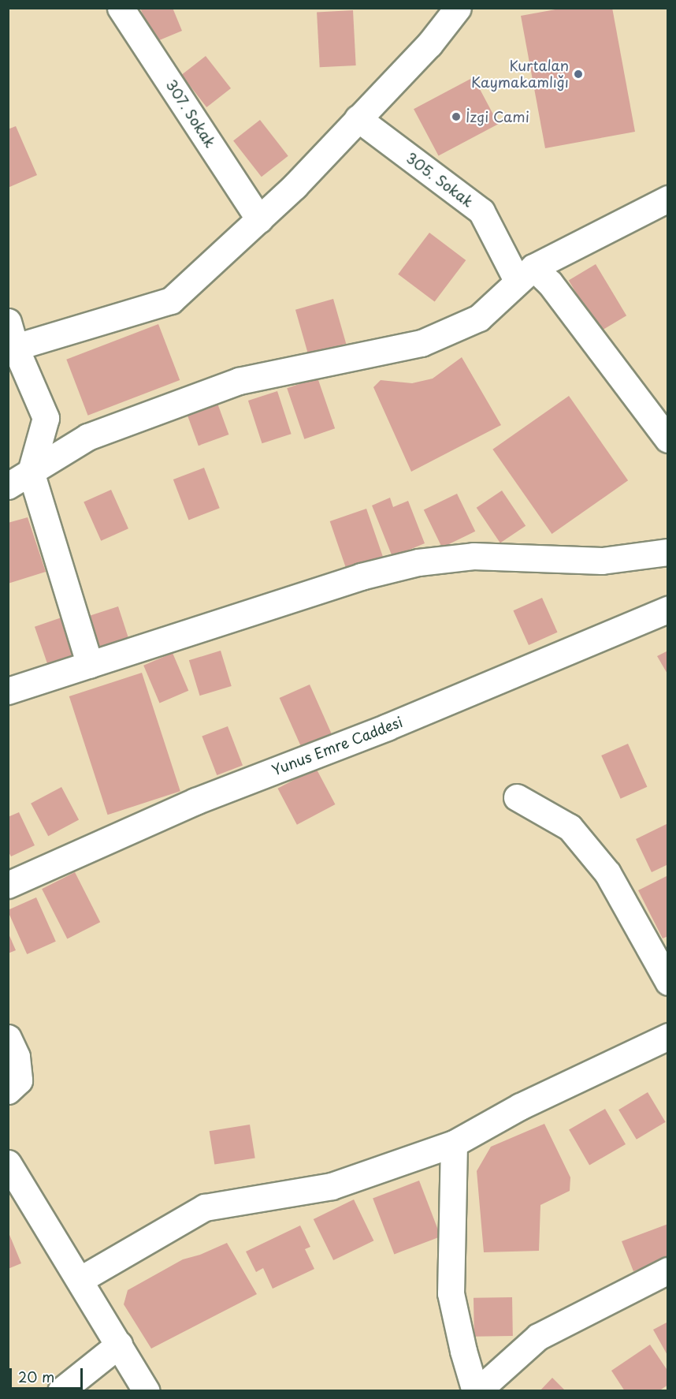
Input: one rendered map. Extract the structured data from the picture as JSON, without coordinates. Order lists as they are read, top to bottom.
{
  "streets": {
    "street": ["307. Sokak", "305. Sokak", "Yunus Emre Caddesi"]
  },
  "places": ["Kurtalan Kaymakamlığı", "İzgi Cami"],
  "scale_bar": "20 m"
}
